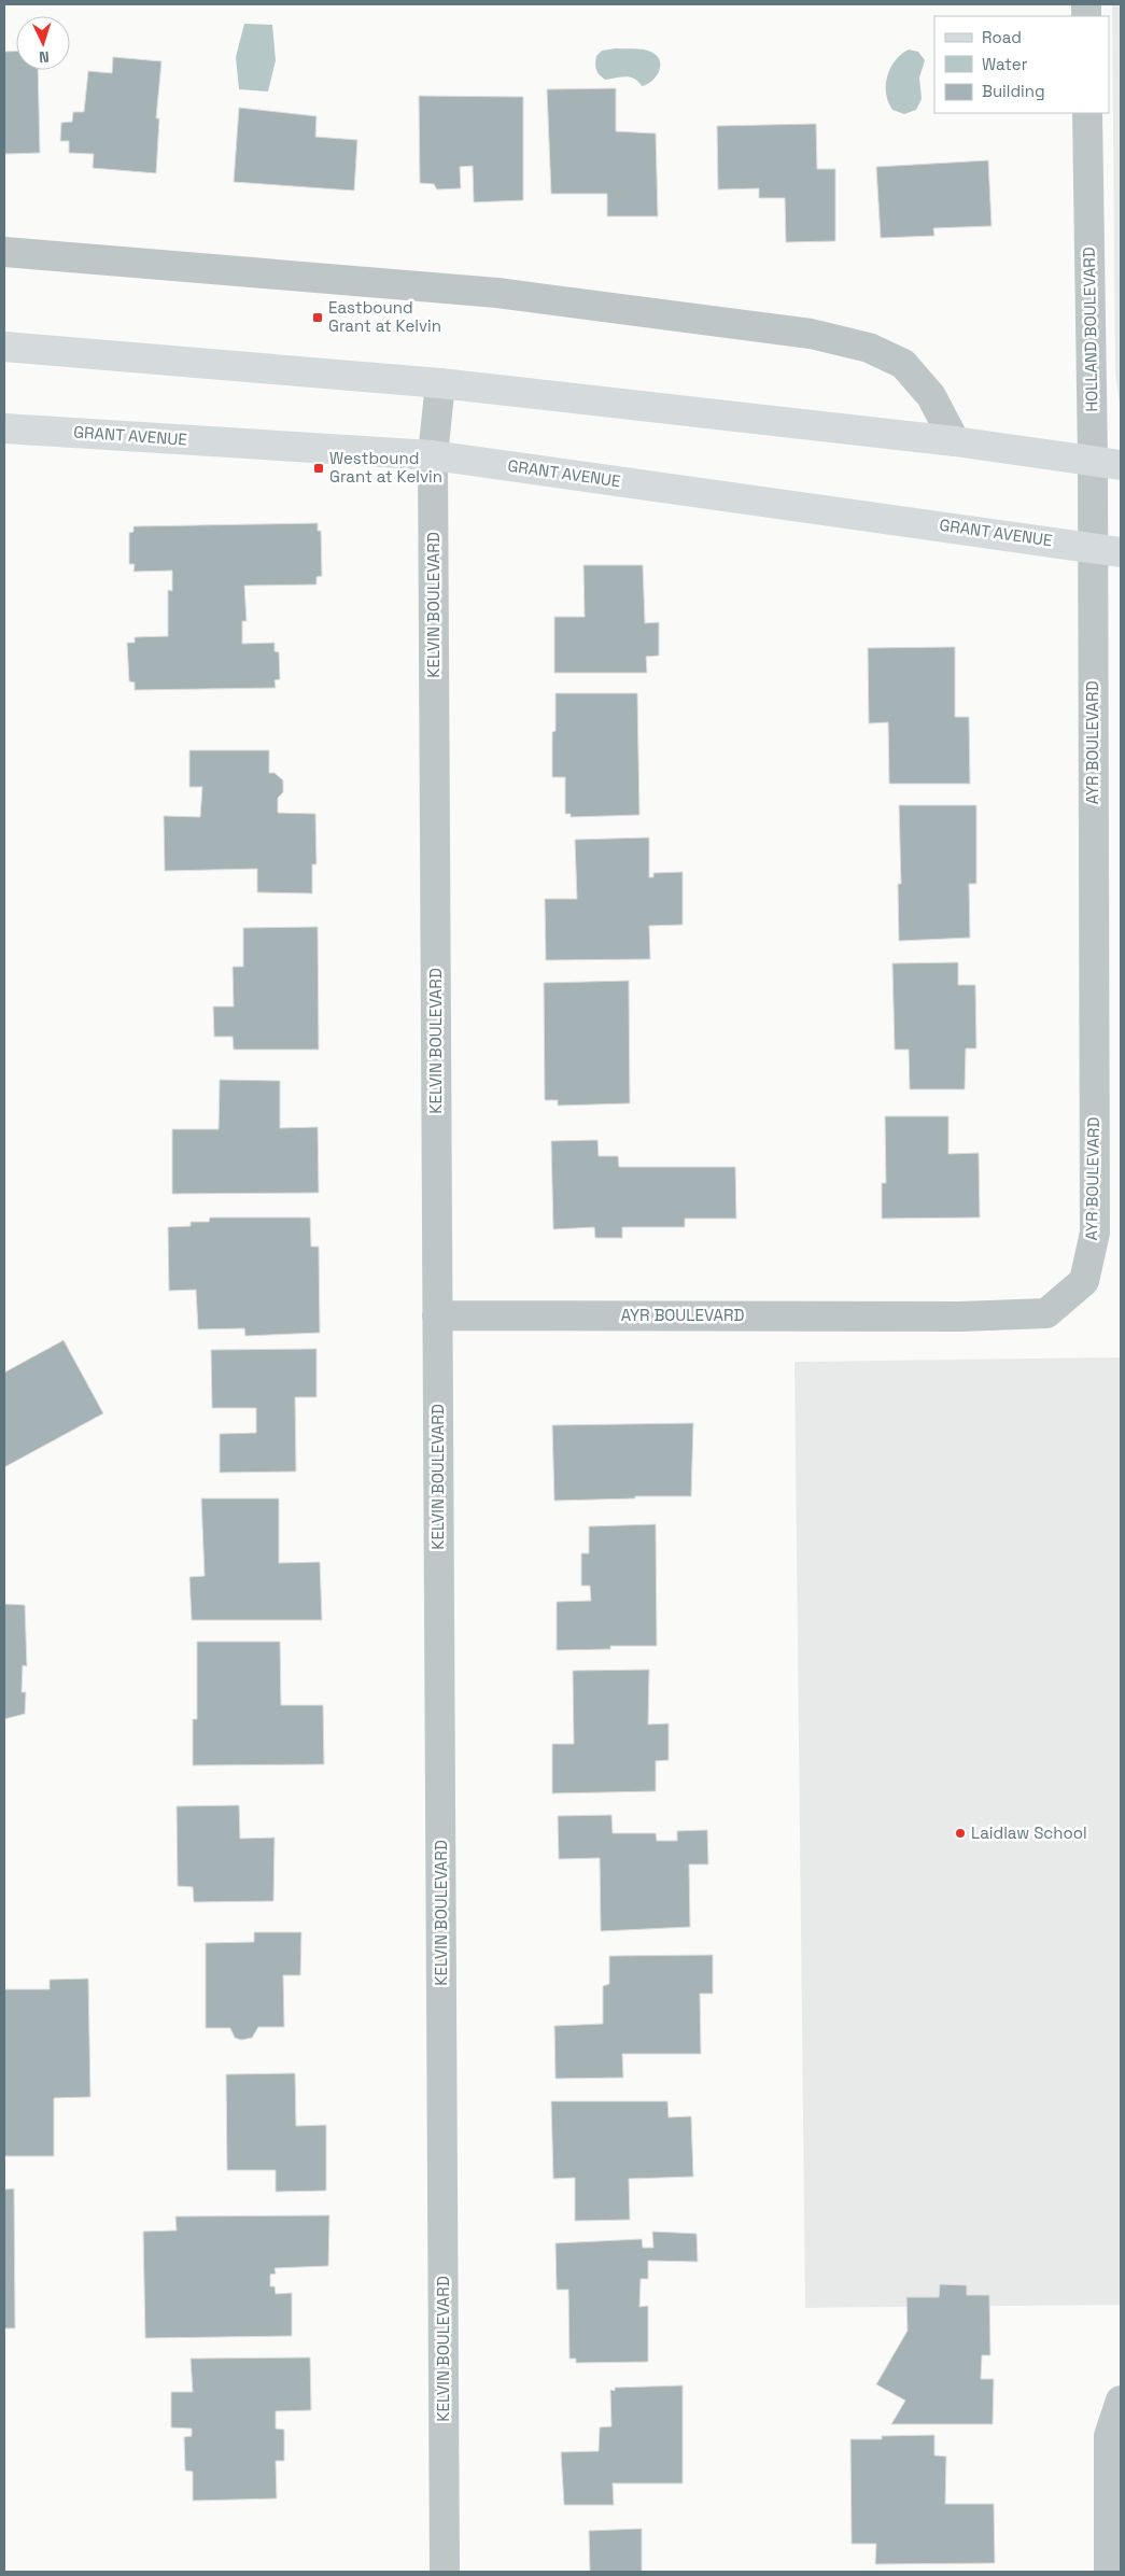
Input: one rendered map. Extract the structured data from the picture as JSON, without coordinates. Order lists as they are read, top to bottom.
{
  "streets": {
    "main road": ["GRANT AVENUE"],
    "street": ["HOLLAND BOULEVARD", "KELVIN BOULEVARD", "AYR BOULEVARD"]
  },
  "crossings": [
    ["HOLLAND BOULEVARD", "GRANT AVENUE"],
    ["HOLLAND BOULEVARD", "AYR BOULEVARD"],
    ["GRANT AVENUE", "KELVIN BOULEVARD"],
    ["GRANT AVENUE", "AYR BOULEVARD"],
    ["KELVIN BOULEVARD", "AYR BOULEVARD"]
  ],
  "places": {
    "transit": ["Eastbound Grant at Kelvin", "Westbound Grant at Kelvin"],
    "other": ["Laidlaw School"]
  },
  "legend": ["Road", "Water", "Building"],
  "north": "bottom"
}
